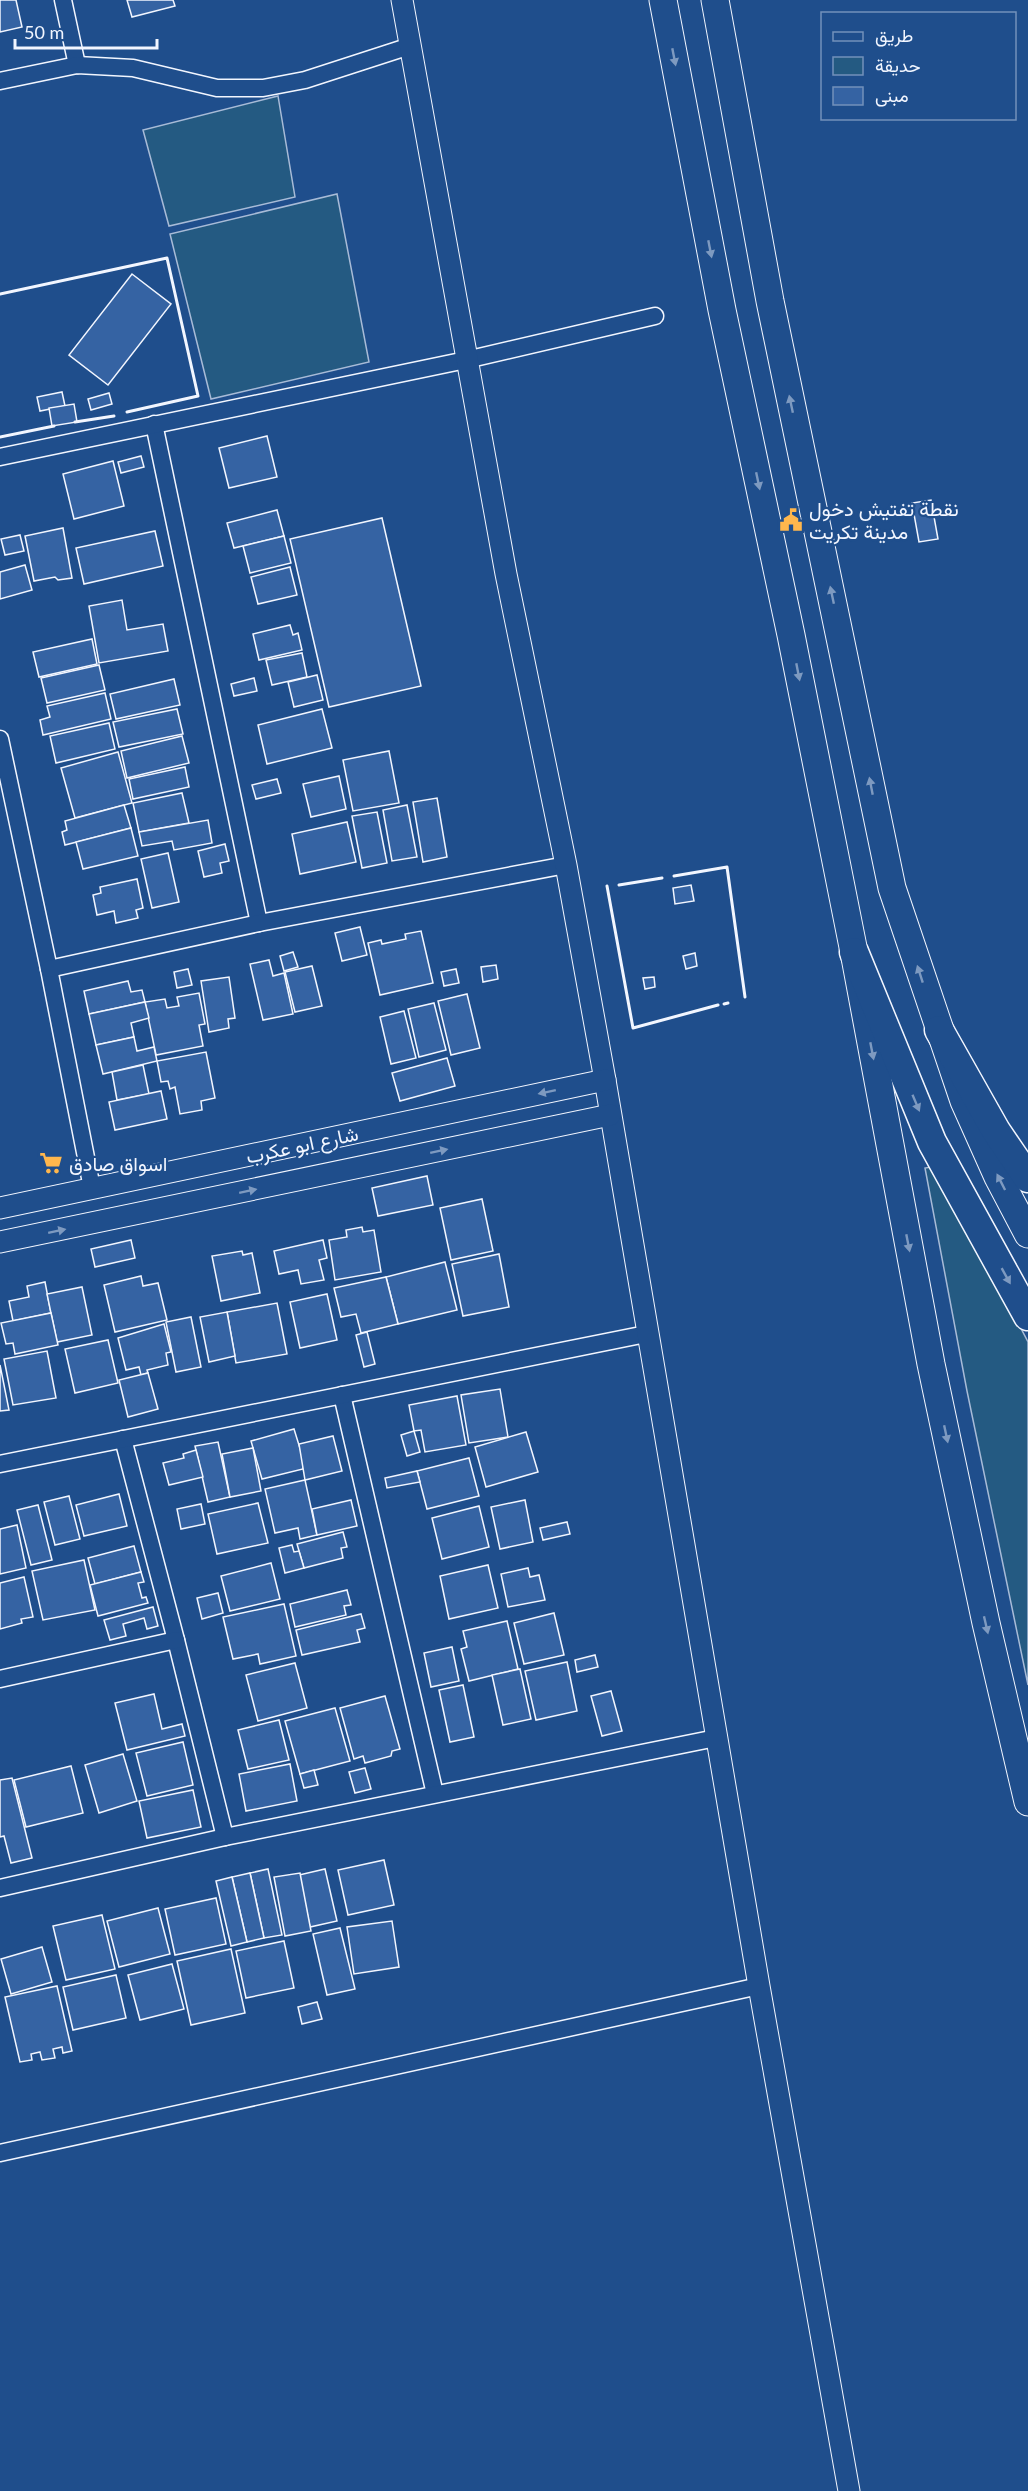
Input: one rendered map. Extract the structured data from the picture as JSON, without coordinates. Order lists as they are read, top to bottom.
{
  "streets": {
    "street": ["شارع ابو عكرب"]
  },
  "places": {
    "public building": ["نقطة تفتيش دخول مدينة تكريت"],
    "supermarket": ["اسواق صادق"]
  },
  "legend": ["طريق", "حديقة", "مبنى"],
  "scale_bar": "50 m"
}
